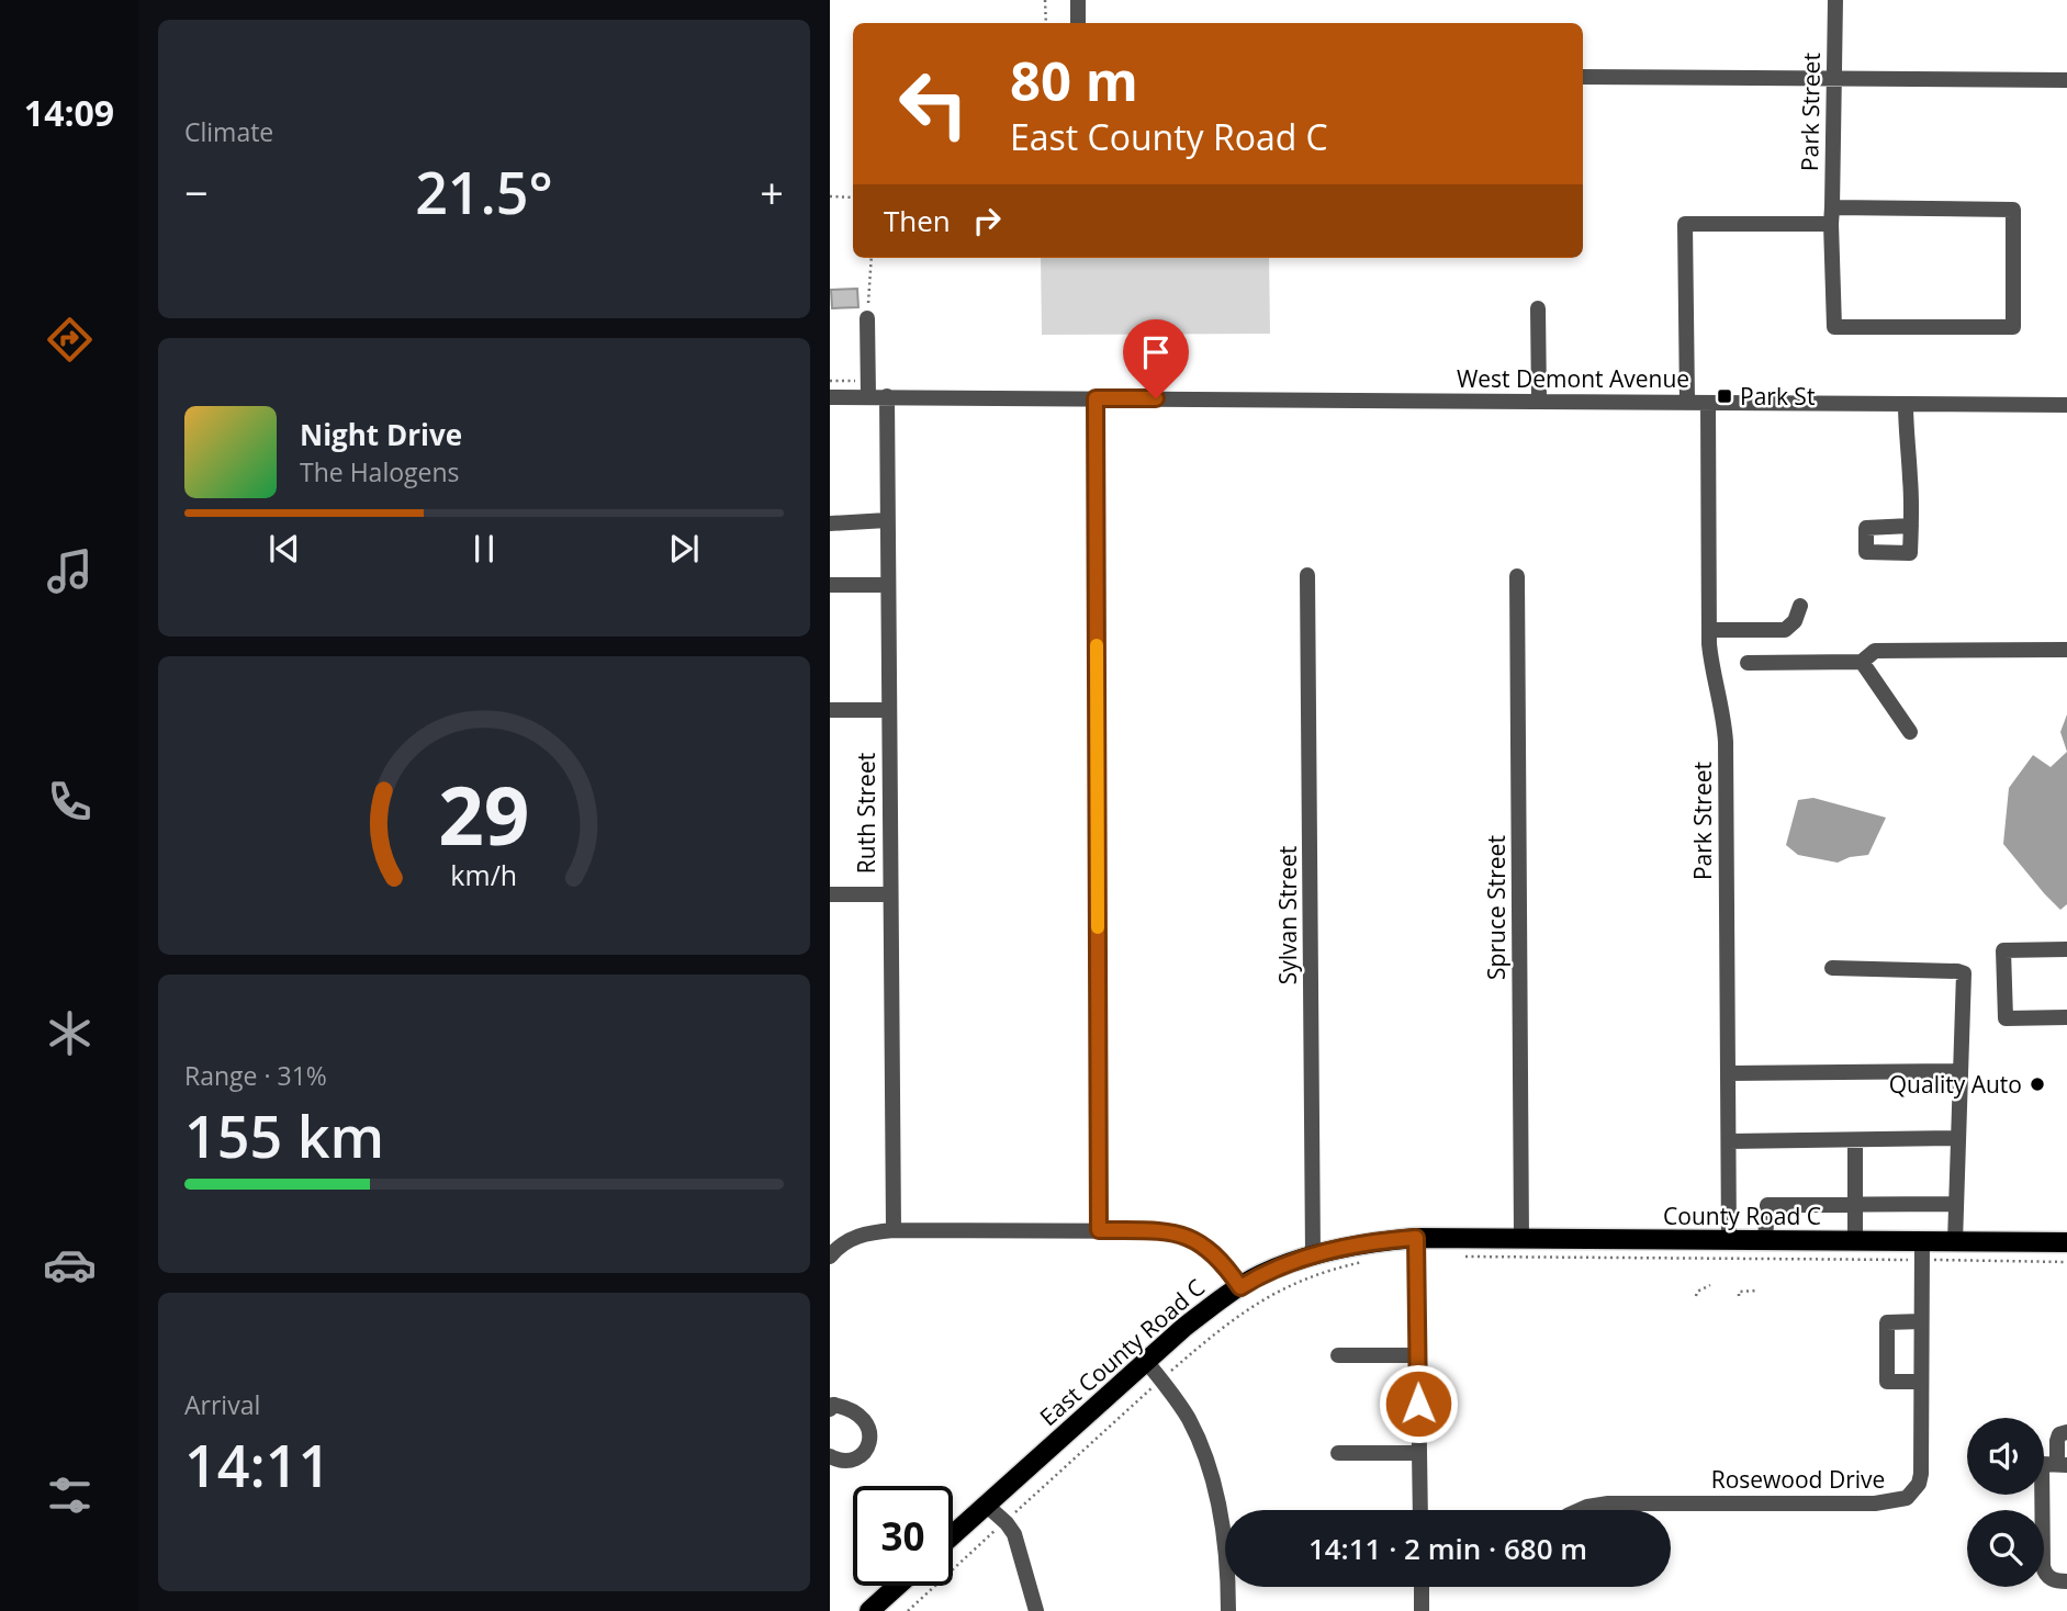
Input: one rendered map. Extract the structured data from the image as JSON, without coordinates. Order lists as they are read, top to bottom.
{
  "streets": {
    "main road": ["County Road C", "East County Road C"],
    "street": [
      "Park Street",
      "West Demont Avenue",
      "Ruth Street",
      "Spruce Street",
      "Sylvan Street",
      "Rosewood Drive"
    ]
  },
  "crossings": [
    ["Park Street", "West Demont Avenue"],
    ["Park Street", "County Road C"],
    ["West Demont Avenue", "Ruth Street"],
    ["Spruce Street", "County Road C"],
    ["Sylvan Street", "East County Road C"],
    ["County Road C", "East County Road C"],
    ["County Road C", "Rosewood Drive"]
  ],
  "places": {
    "transit": ["Park St"],
    "other": ["Quality Auto"]
  },
  "page": {
    "tabs": "14:09",
    "tile": [
      "Climate",
      ["Range · 31%", "155 km"],
      ["Arrival", "14:11"]
    ],
    "turn": ["80 m", "East County Road C"],
    "heat": ["−", "21.5°", "+"],
    "then": "Then",
    "song": ["Night Drive", "The Halogens"],
    "limit": "30",
    "trip": "14:11 · 2 min · 680 m",
    "gauge": ["29", "km/h"]
  }
}
